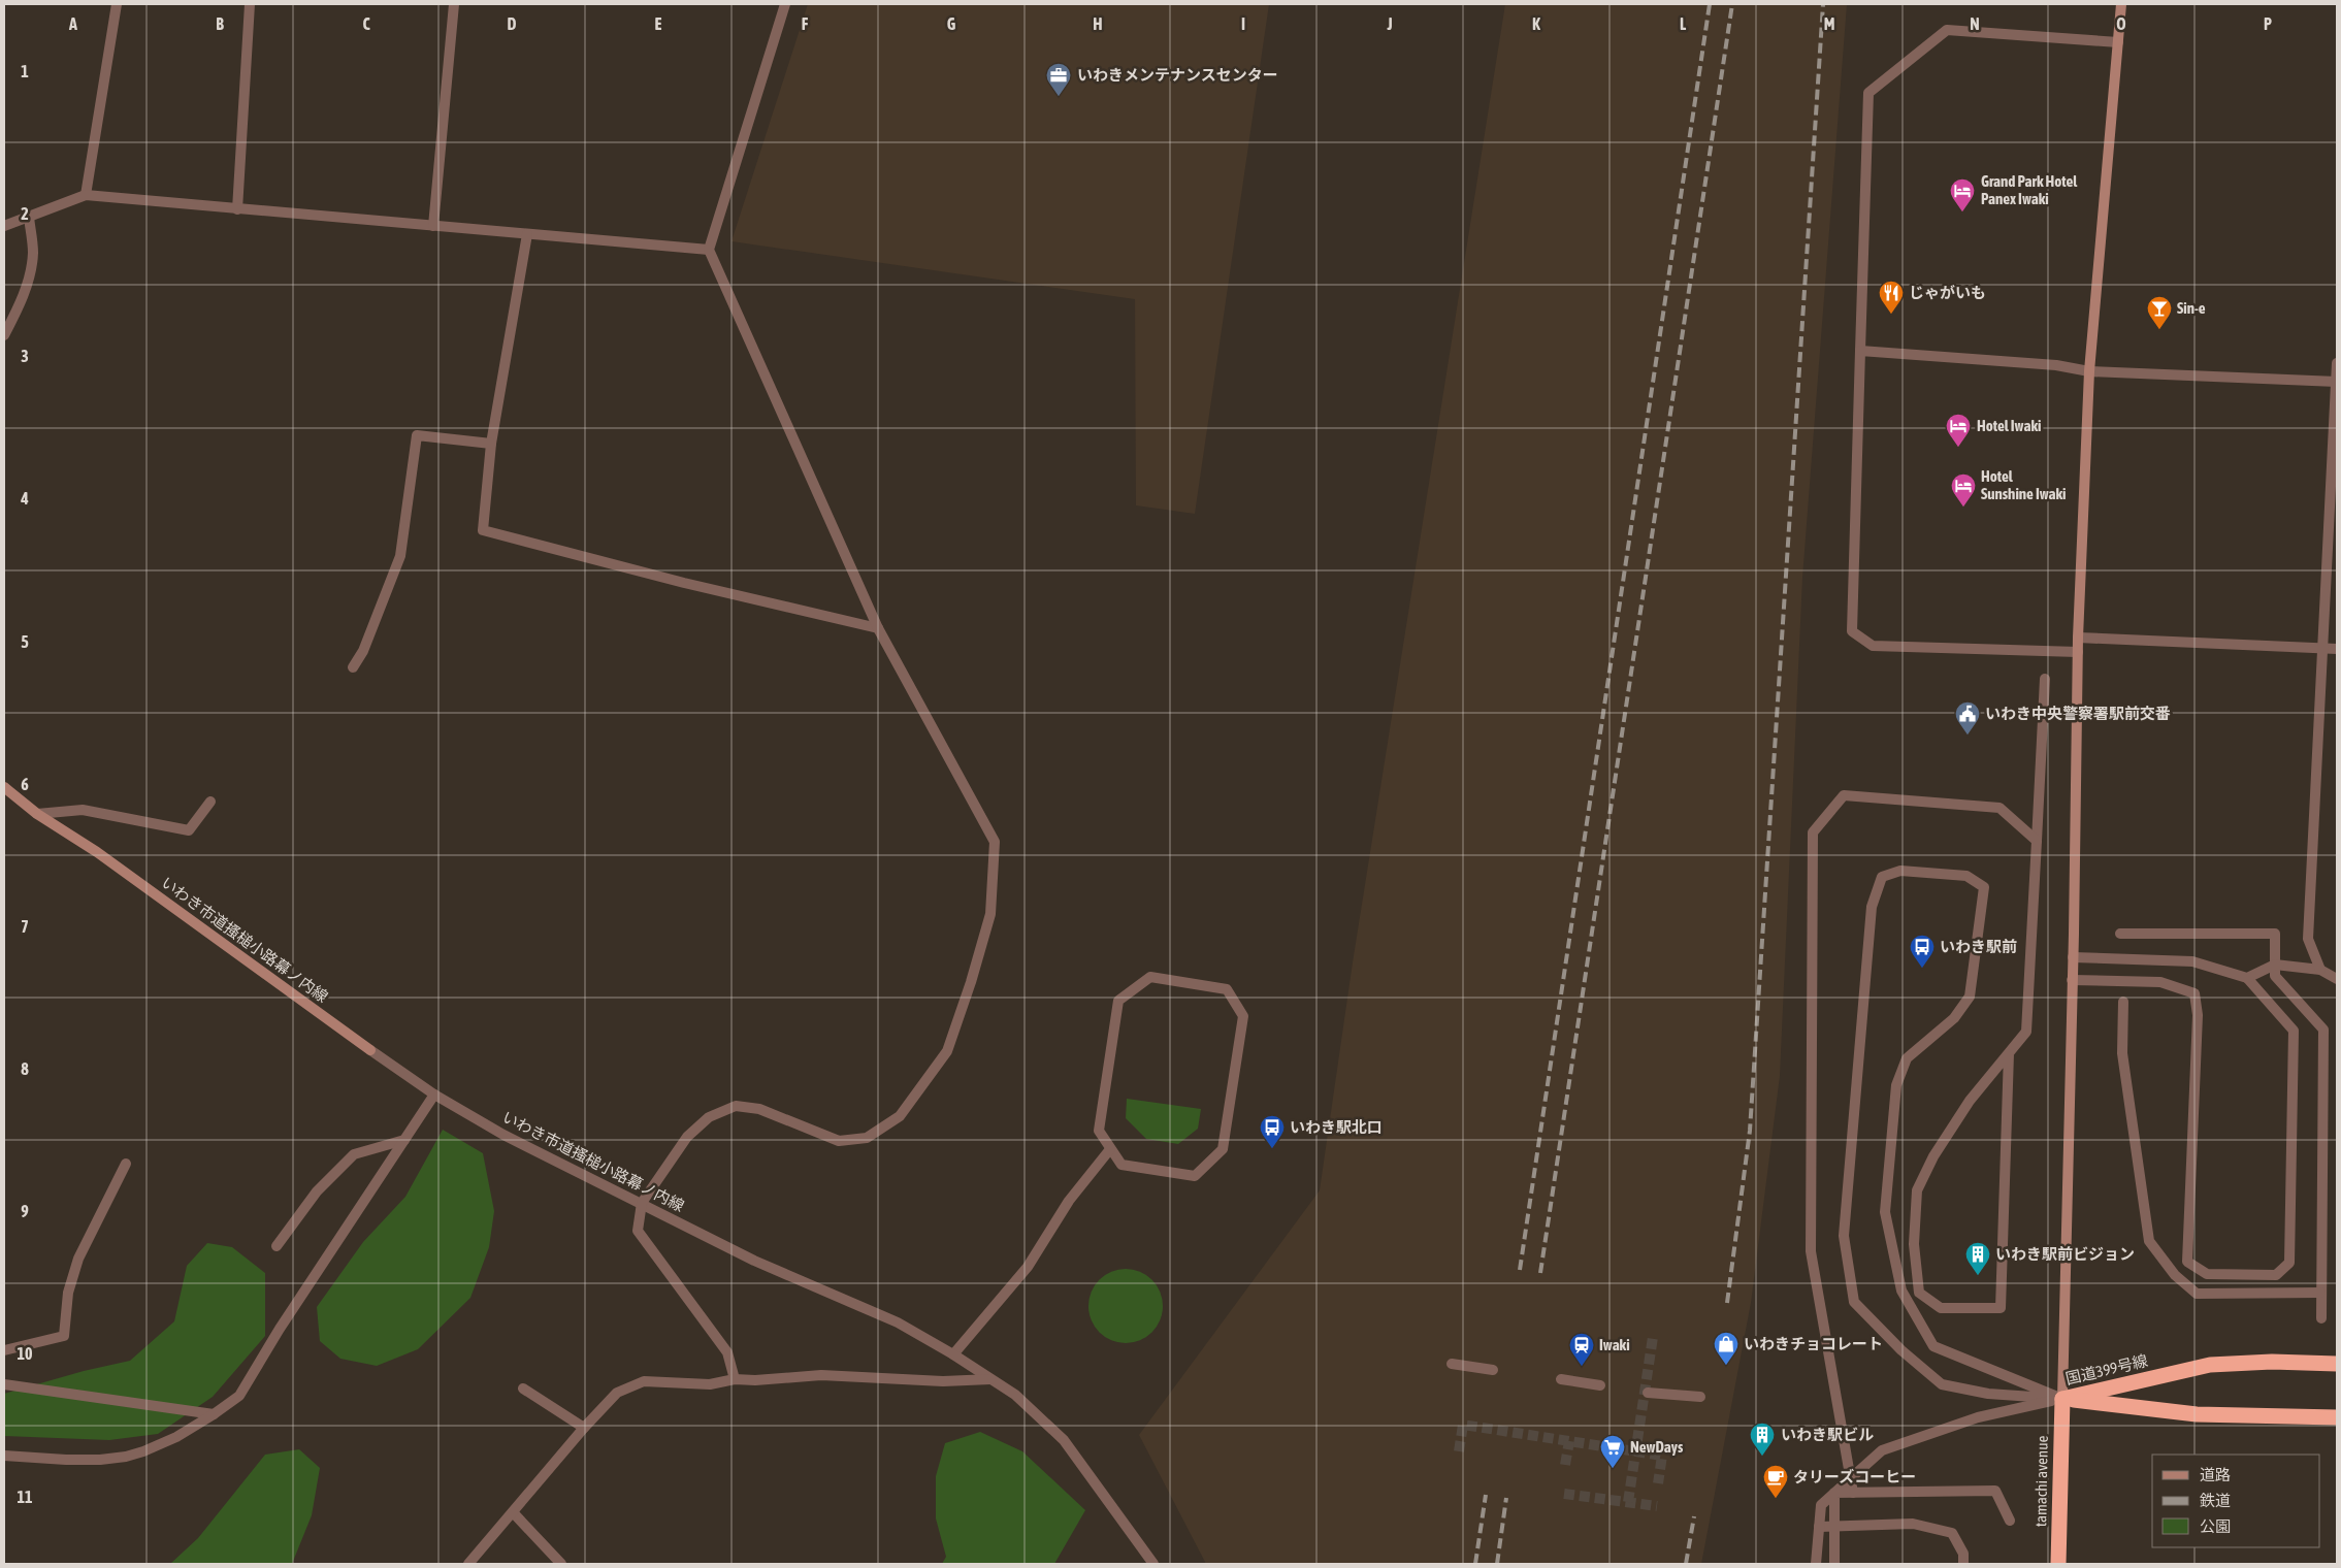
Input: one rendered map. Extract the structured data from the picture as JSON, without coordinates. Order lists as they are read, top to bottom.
{
  "streets": {
    "highway": ["国道399号線", "tamachi avenue"],
    "street": ["いわき市道搔槌小路幕ノ内線"]
  },
  "crossings": [
    ["国道399号線", "tamachi avenue"]
  ],
  "places": {
    "office": ["いわきメンテナンスセンター"],
    "hotel": ["Grand Park Hotel Panex Iwaki", "Hotel Iwaki", "Hotel Sunshine Iwaki"],
    "restaurant": ["じゃがいも"],
    "bar": ["Sin-e"],
    "public building": ["いわき中央警察署駅前交番"],
    "bus stop": ["いわき駅前", "いわき駅北口"],
    "building": ["いわき駅前ビジョン", "いわき駅ビル"],
    "shop": ["いわきチョコレート"],
    "station": ["Iwaki"],
    "supermarket": ["NewDays"],
    "cafe": ["タリーズコーヒー"]
  },
  "legend": ["道路", "鉄道", "公園"],
  "grid": {
    "columns": [
      "A",
      "B",
      "C",
      "D",
      "E",
      "F",
      "G",
      "H",
      "I",
      "J",
      "K",
      "L",
      "M",
      "N",
      "O",
      "P"
    ],
    "rows": [
      "1",
      "2",
      "3",
      "4",
      "5",
      "6",
      "7",
      "8",
      "9",
      "10",
      "11"
    ]
  }
}
